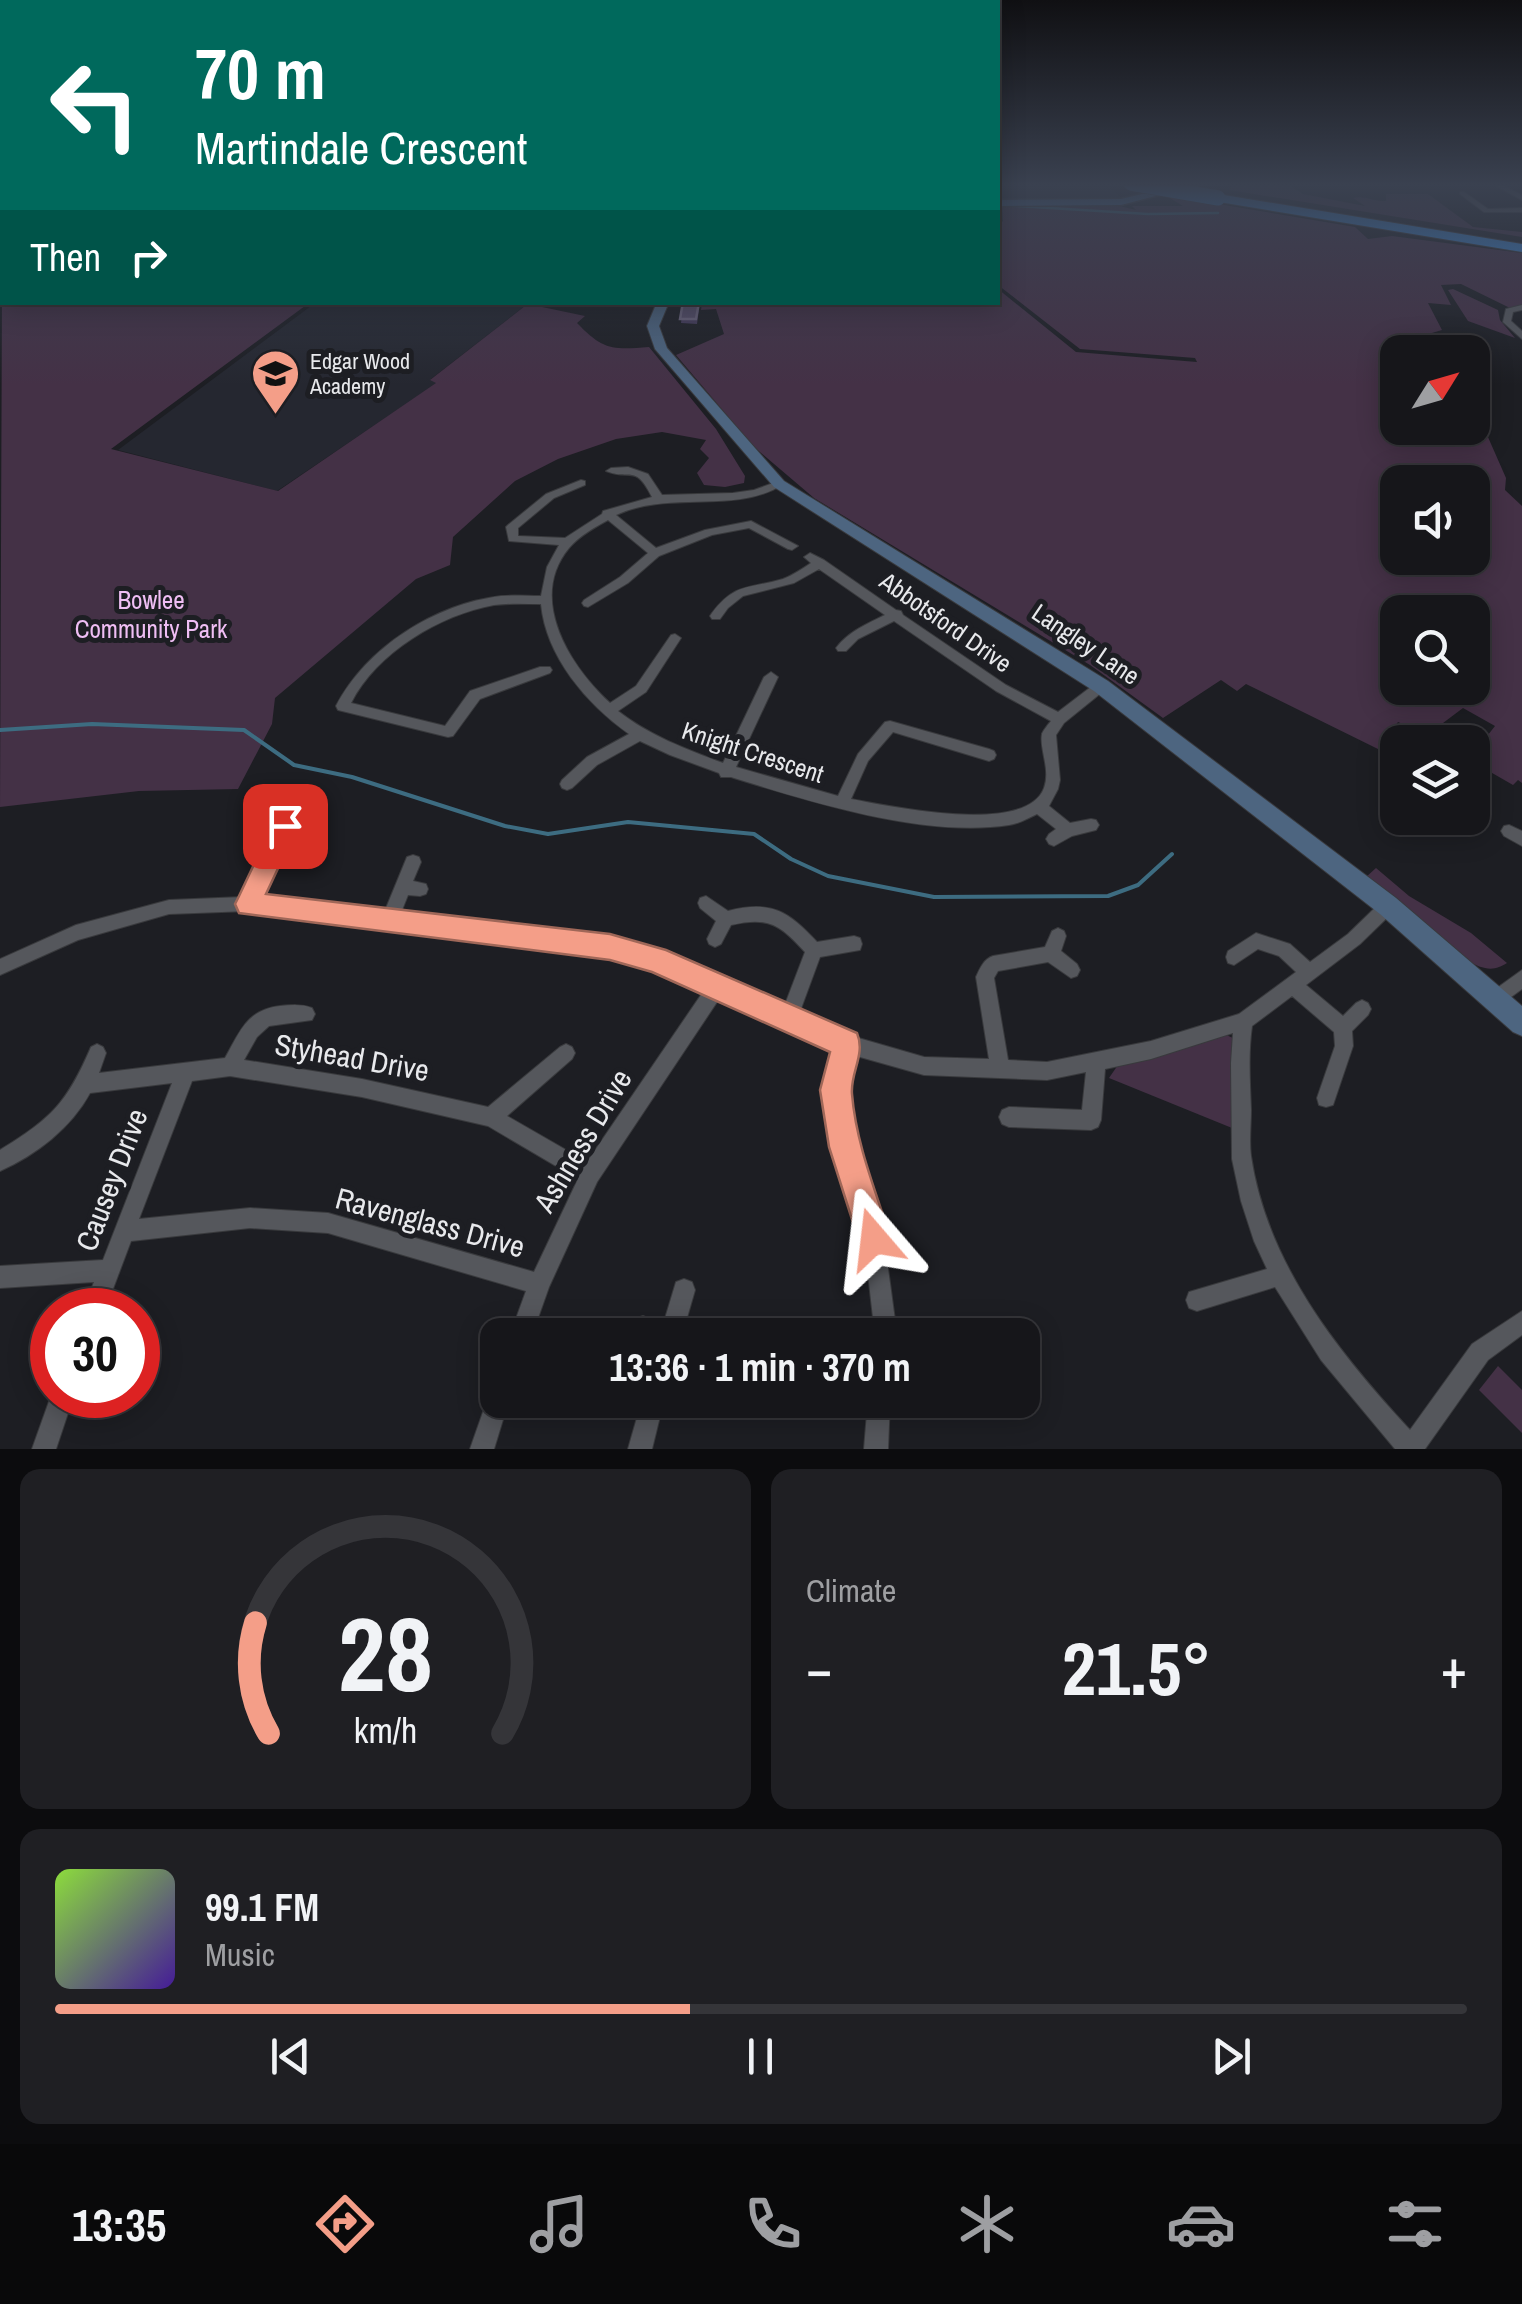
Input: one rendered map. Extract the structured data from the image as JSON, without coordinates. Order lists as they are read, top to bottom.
{
  "streets": {
    "street": [
      "Abbotsford Drive",
      "Langley Lane",
      "Knight Crescent",
      "Styhead Drive",
      "Ashness Drive",
      "Causey Drive",
      "Ravenglass Drive"
    ]
  },
  "crossings": [
    ["Styhead Drive", "Ashness Drive"],
    ["Styhead Drive", "Causey Drive"],
    ["Ashness Drive", "Ravenglass Drive"],
    ["Causey Drive", "Ravenglass Drive"]
  ],
  "parks": ["Bowlee Community Park"],
  "places": {
    "school or university": ["Edgar Wood Academy"]
  },
  "north": "top right",
  "page": {
    "turn": ["70 m", "Martindale Crescent"],
    "then": "Then",
    "limit": "30",
    "trip": "13:36 · 1 min · 370 m",
    "tile": "Climate",
    "heat": ["−", "21.5°", "+"],
    "song": ["99.1 FM", "Music"],
    "tabs": "13:35",
    "gauge": ["28", "km/h"]
  }
}
